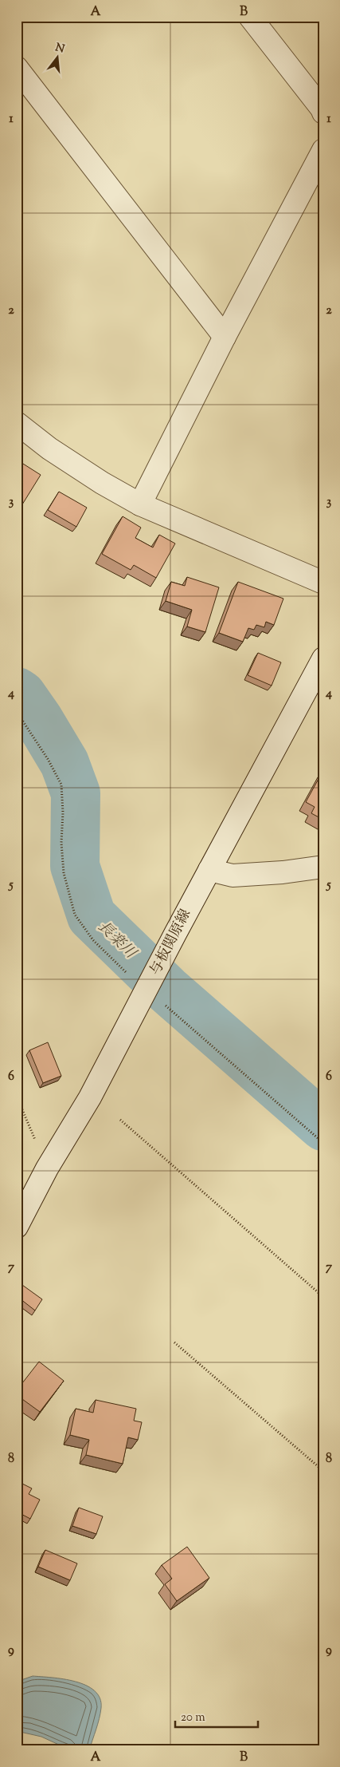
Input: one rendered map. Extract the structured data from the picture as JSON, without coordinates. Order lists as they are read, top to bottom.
{
  "streets": {
    "street": ["与板関原線"]
  },
  "water": ["長楽川"],
  "scale_bar": "20 m",
  "north": "top",
  "grid": {
    "columns": ["A", "B"],
    "rows": [
      "1",
      "2",
      "3",
      "4",
      "5",
      "6",
      "7",
      "8",
      "9"
    ]
  }
}
